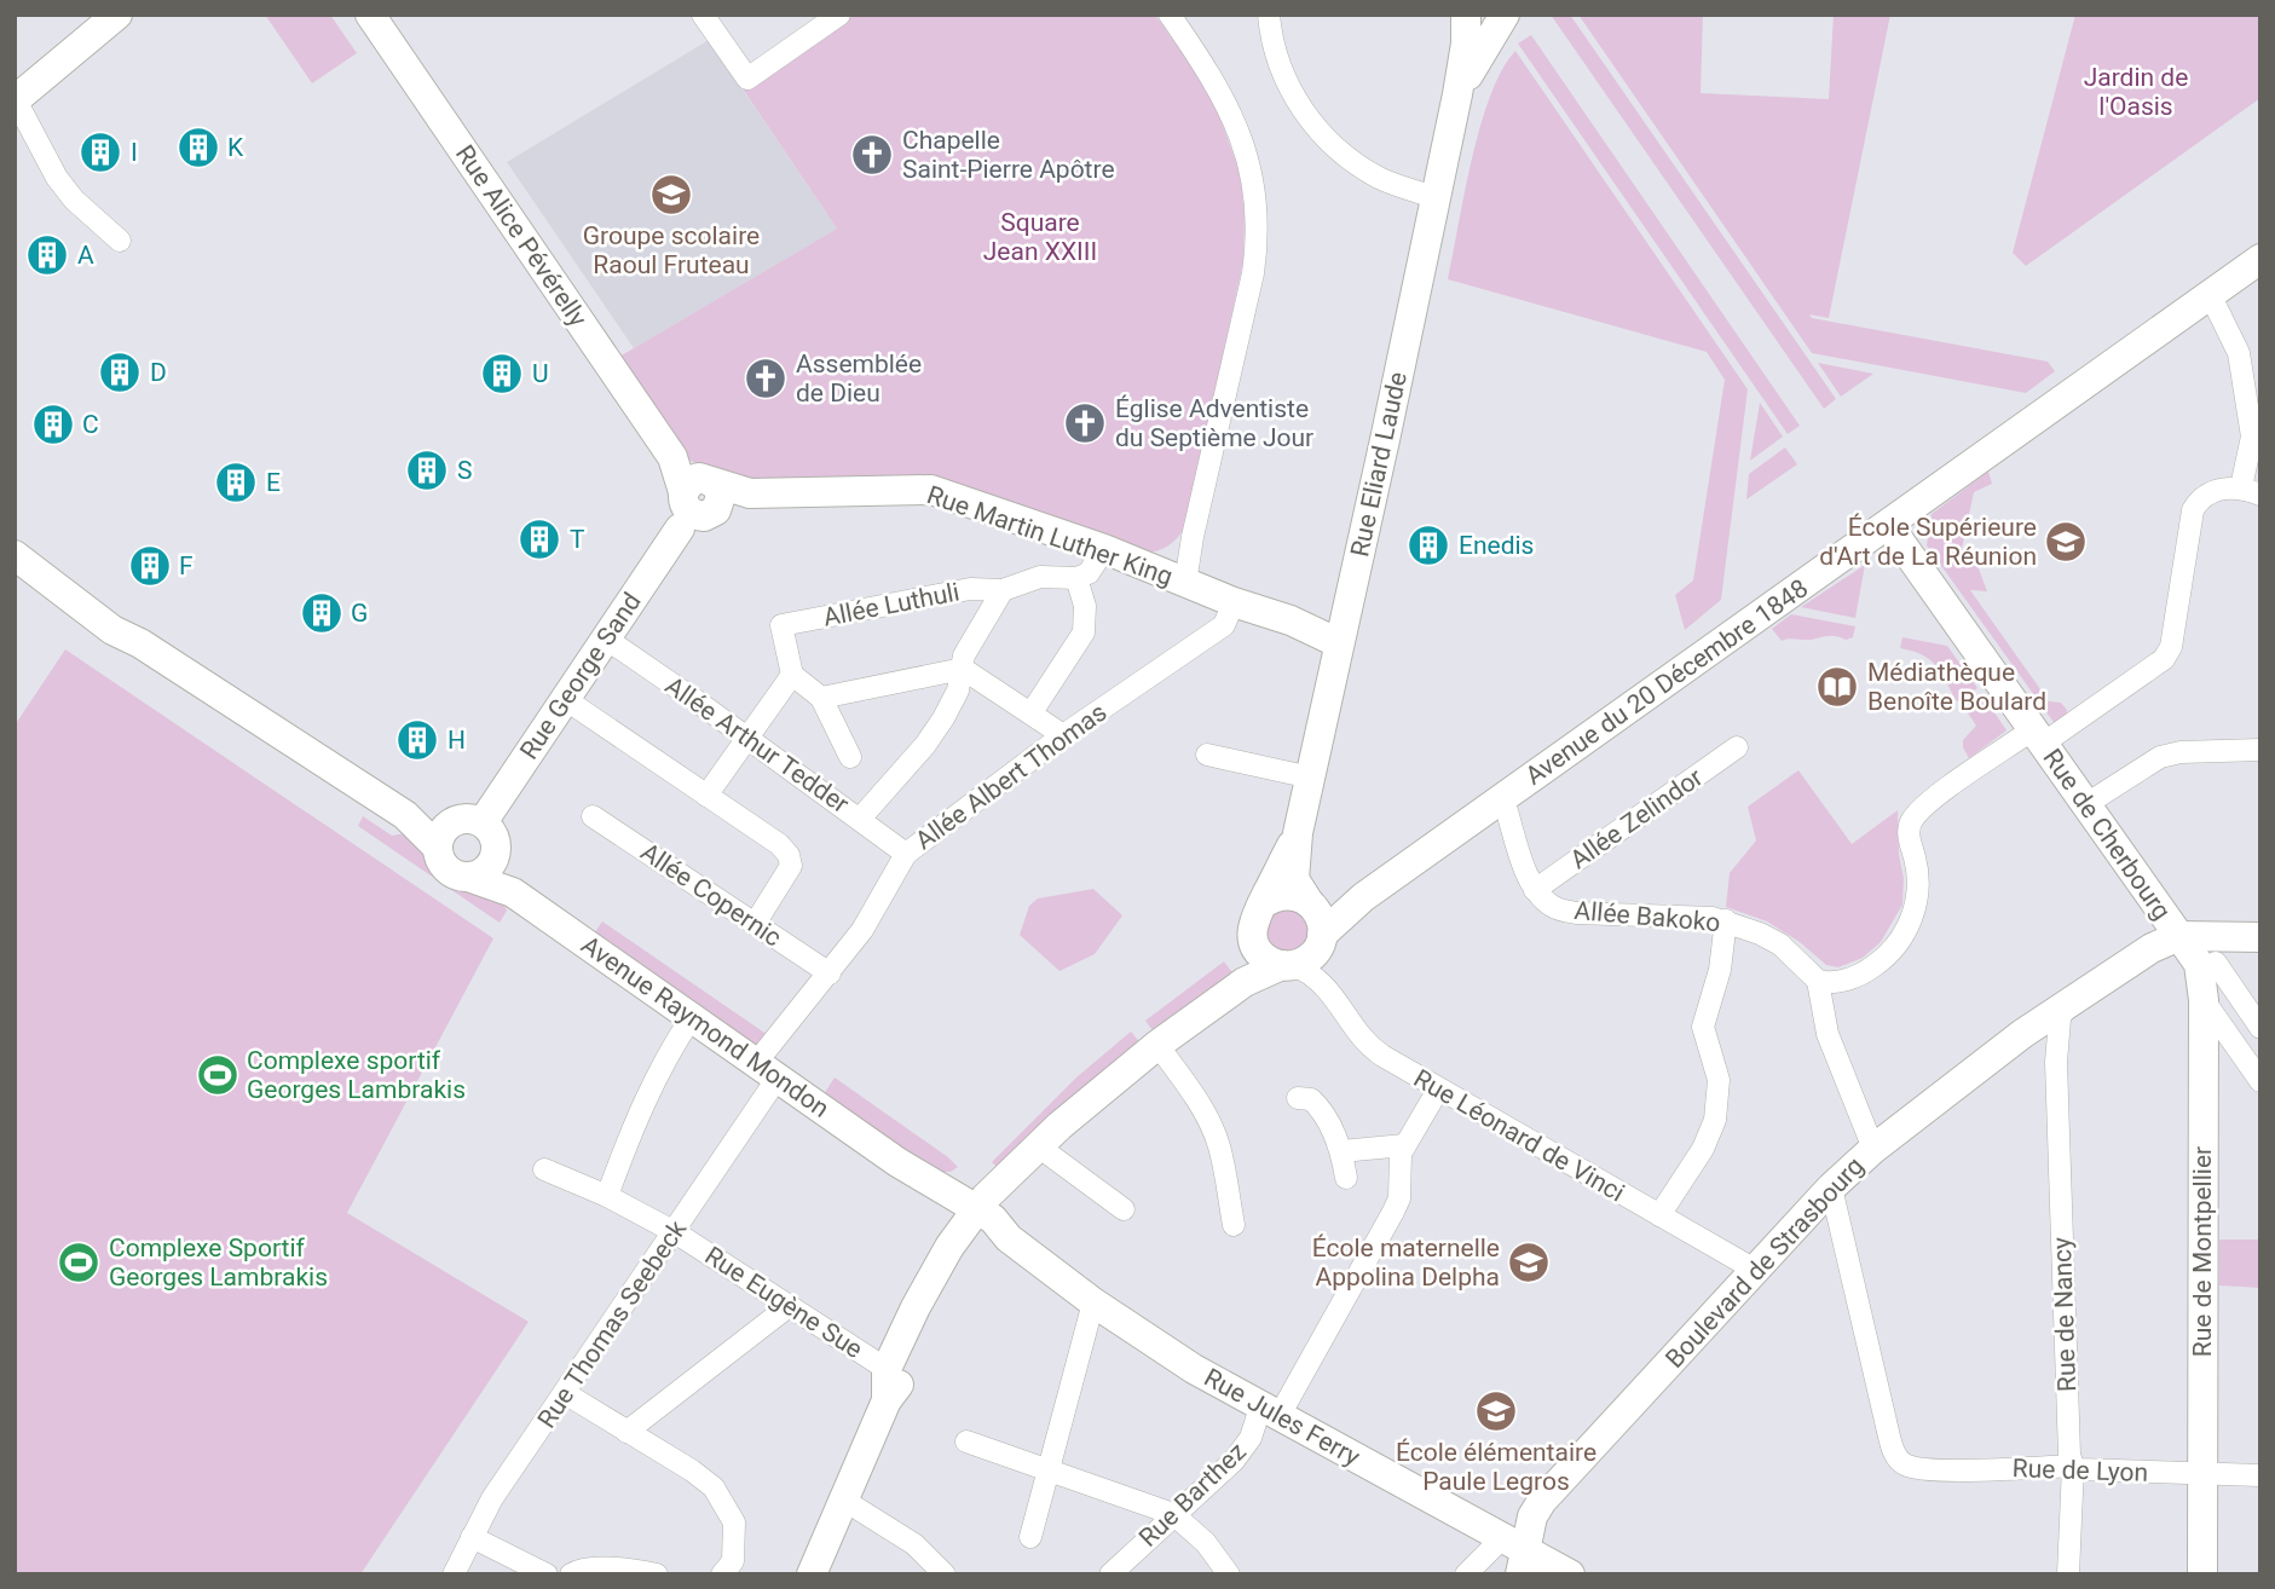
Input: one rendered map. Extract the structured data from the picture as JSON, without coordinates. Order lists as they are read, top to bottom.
{
  "streets": {
    "street": [
      "Rue Alice Pévérelly",
      "Rue Eliard Laude",
      "Rue Martin Luther King",
      "Allée Luthuli",
      "Rue George Sand",
      "Avenue du 20 Décembre 1848",
      "Allée Arthur Tedder",
      "Allée Albert Thomas",
      "Allée Zelindor",
      "Rue de Cherbourg",
      "Allée Copernic",
      "Allée Bakoko",
      "Avenue Raymond Mondon",
      "Rue Léonard de Vinci",
      "Rue de Montpellier",
      "Boulevard de Strasbourg",
      "Rue Eugène Sue",
      "Rue de Nancy",
      "Rue Thomas Seebeck",
      "Rue Jules Ferry",
      "Rue de Lyon",
      "Rue Barthez"
    ]
  },
  "crossings": [
    ["Rue Alice Pévérelly", "Rue Martin Luther King"],
    ["Rue Alice Pévérelly", "Rue George Sand"],
    ["Rue Eliard Laude", "Rue Martin Luther King"],
    ["Rue Eliard Laude", "Avenue du 20 Décembre 1848"],
    ["Rue Eliard Laude", "Rue Léonard de Vinci"],
    ["Rue Martin Luther King", "Rue George Sand"],
    ["Rue Martin Luther King", "Allée Albert Thomas"],
    ["Rue George Sand", "Allée Arthur Tedder"],
    ["Rue George Sand", "Avenue Raymond Mondon"],
    ["Avenue du 20 Décembre 1848", "Rue de Cherbourg"],
    ["Avenue du 20 Décembre 1848", "Rue Léonard de Vinci"],
    ["Allée Arthur Tedder", "Allée Albert Thomas"],
    ["Allée Albert Thomas", "Allée Copernic"],
    ["Allée Albert Thomas", "Avenue Raymond Mondon"],
    ["Allée Albert Thomas", "Rue Thomas Seebeck"],
    ["Allée Zelindor", "Allée Bakoko"],
    ["Rue de Cherbourg", "Rue de Montpellier"],
    ["Rue de Cherbourg", "Boulevard de Strasbourg"],
    ["Avenue Raymond Mondon", "Rue Thomas Seebeck"],
    ["Avenue Raymond Mondon", "Rue Jules Ferry"],
    ["Rue Léonard de Vinci", "Boulevard de Strasbourg"],
    ["Rue de Montpellier", "Boulevard de Strasbourg"],
    ["Rue de Montpellier", "Rue de Lyon"],
    ["Boulevard de Strasbourg", "Rue de Nancy"],
    ["Boulevard de Strasbourg", "Rue Jules Ferry"],
    ["Boulevard de Strasbourg", "Rue de Lyon"],
    ["Rue Eugène Sue", "Rue Thomas Seebeck"],
    ["Rue de Nancy", "Rue de Lyon"],
    ["Rue Jules Ferry", "Rue Barthez"]
  ],
  "parks": ["Jardin de l'Oasis", "Square Jean XXIII"],
  "places": {
    "building": [
      "K",
      "I",
      "A",
      "D",
      "U",
      "C",
      "S",
      "E",
      "T",
      "Enedis",
      "F",
      "G",
      "H"
    ],
    "church": ["Chapelle Saint-Pierre Apôtre", "Assemblée de Dieu", "Église Adventiste du Septième Jour"],
    "school or university": [
      "Groupe scolaire Raoul Fruteau",
      "École Supérieure d'Art de La Réunion",
      "École maternelle Appolina Delpha",
      "École élémentaire Paule Legros"
    ],
    "library": ["Médiathèque Benoîte Boulard"],
    "sports": ["Complexe sportif Georges Lambrakis", "Complexe Sportif Georges Lambrakis"]
  }
}
